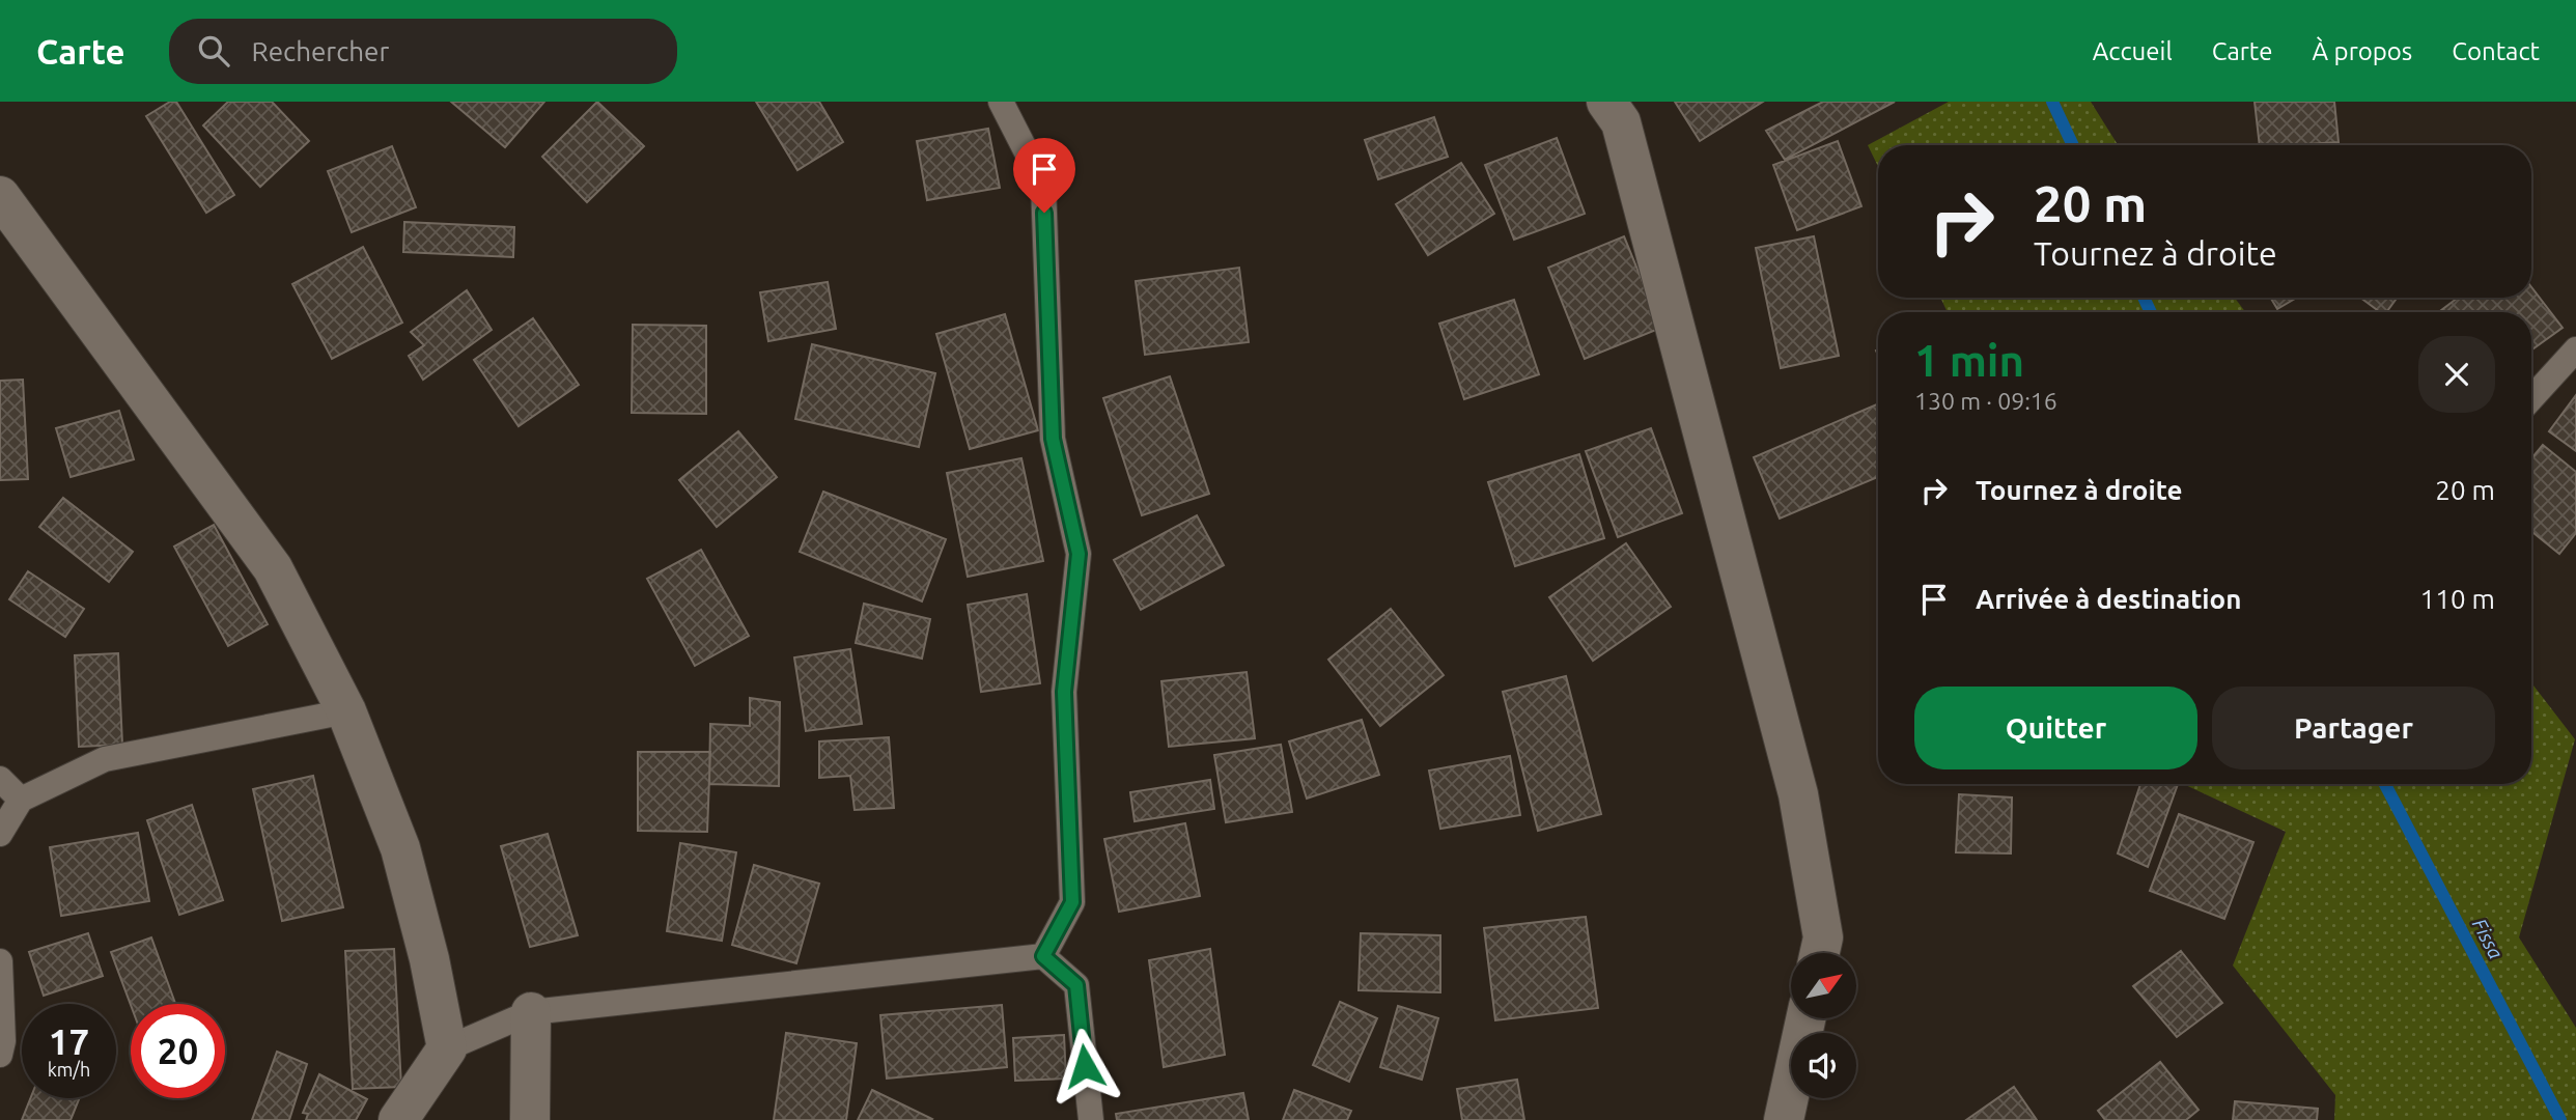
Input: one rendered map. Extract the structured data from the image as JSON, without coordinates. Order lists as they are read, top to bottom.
{
  "water": ["Fissa"],
  "north": "top right",
  "page": {
    "header": "Carte",
    "search": "Rechercher",
    "nav": [
      "Accueil",
      "Carte",
      "À propos",
      "Contact"
    ],
    "turn": ["20 m", "Tournez à droite"],
    "heading": ["1 min", "130 m · 09:16"],
    "list": [
      {
        "name": "Tournez à droite",
        "value": "20 m"
      },
      {
        "name": "Arrivée à destination",
        "value": "110 m"
      }
    ],
    "buttons": ["Quitter", "Partager"],
    "speed": "17 km/h",
    "limit": "20"
  }
}
